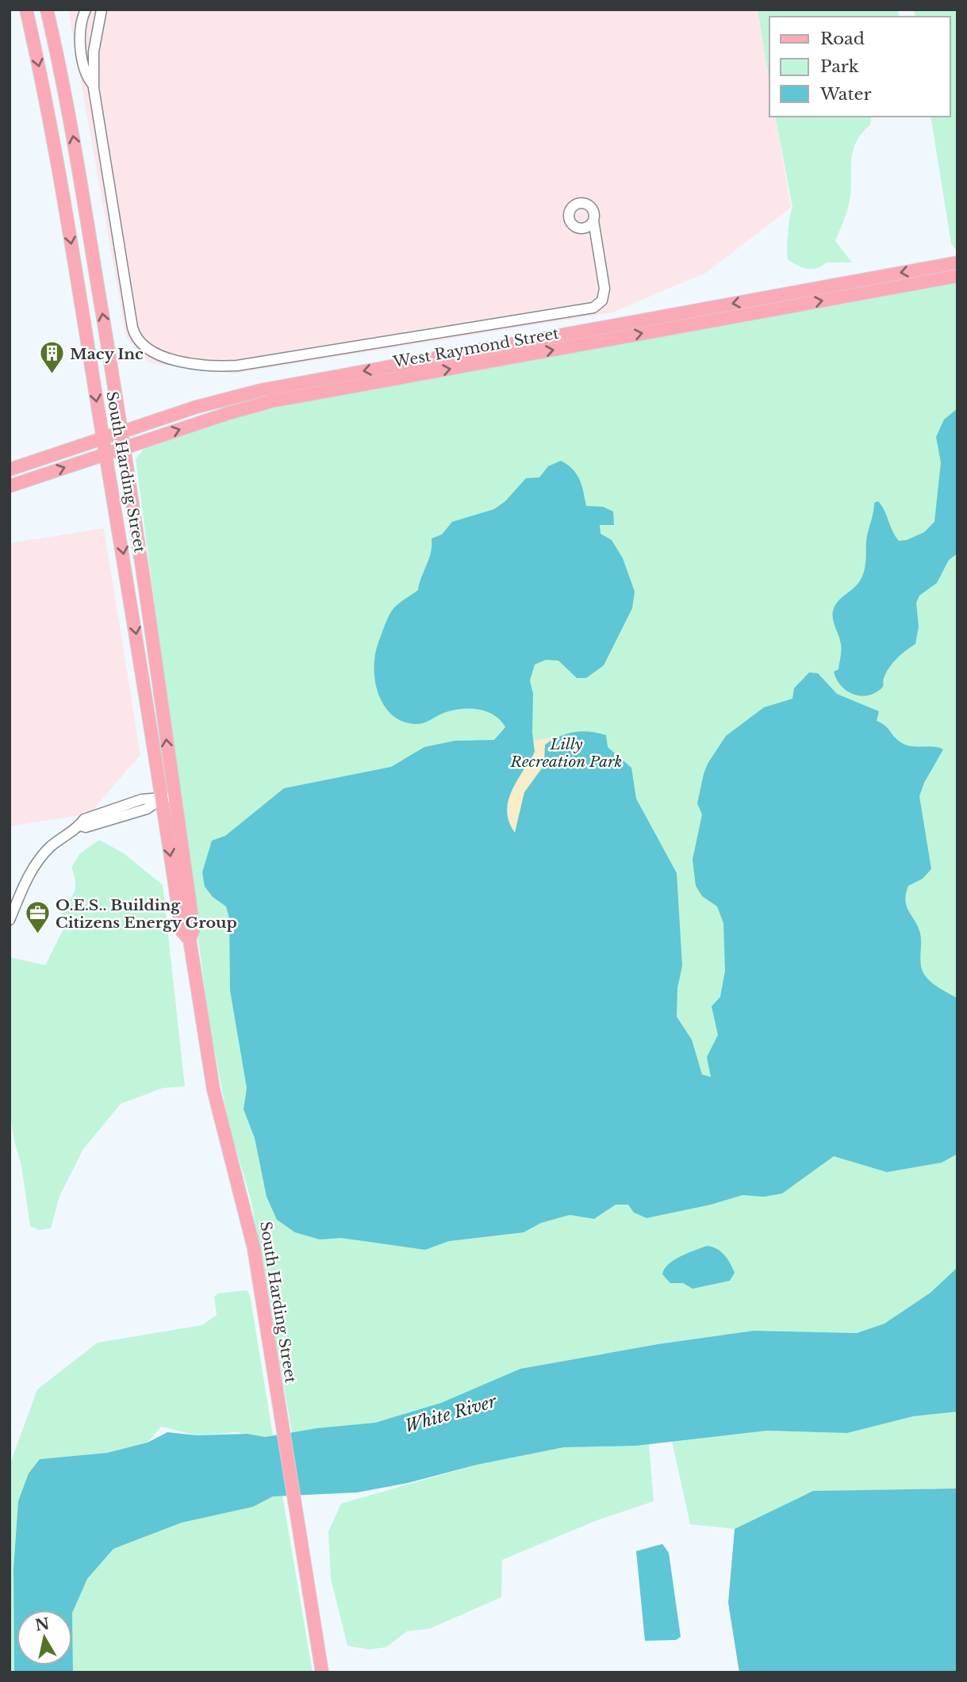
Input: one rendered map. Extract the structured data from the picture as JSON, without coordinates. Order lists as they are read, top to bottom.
{
  "streets": {
    "main road": ["West Raymond Street", "South Harding Street"]
  },
  "crossings": [
    ["West Raymond Street", "South Harding Street"]
  ],
  "water": ["White River"],
  "parks": ["Lilly Recreation Park"],
  "places": {
    "building": ["Macy Inc"],
    "office": ["O.E.S.. Building Citizens Energy Group"]
  },
  "legend": ["Road", "Park", "Water"],
  "north": "top"
}
